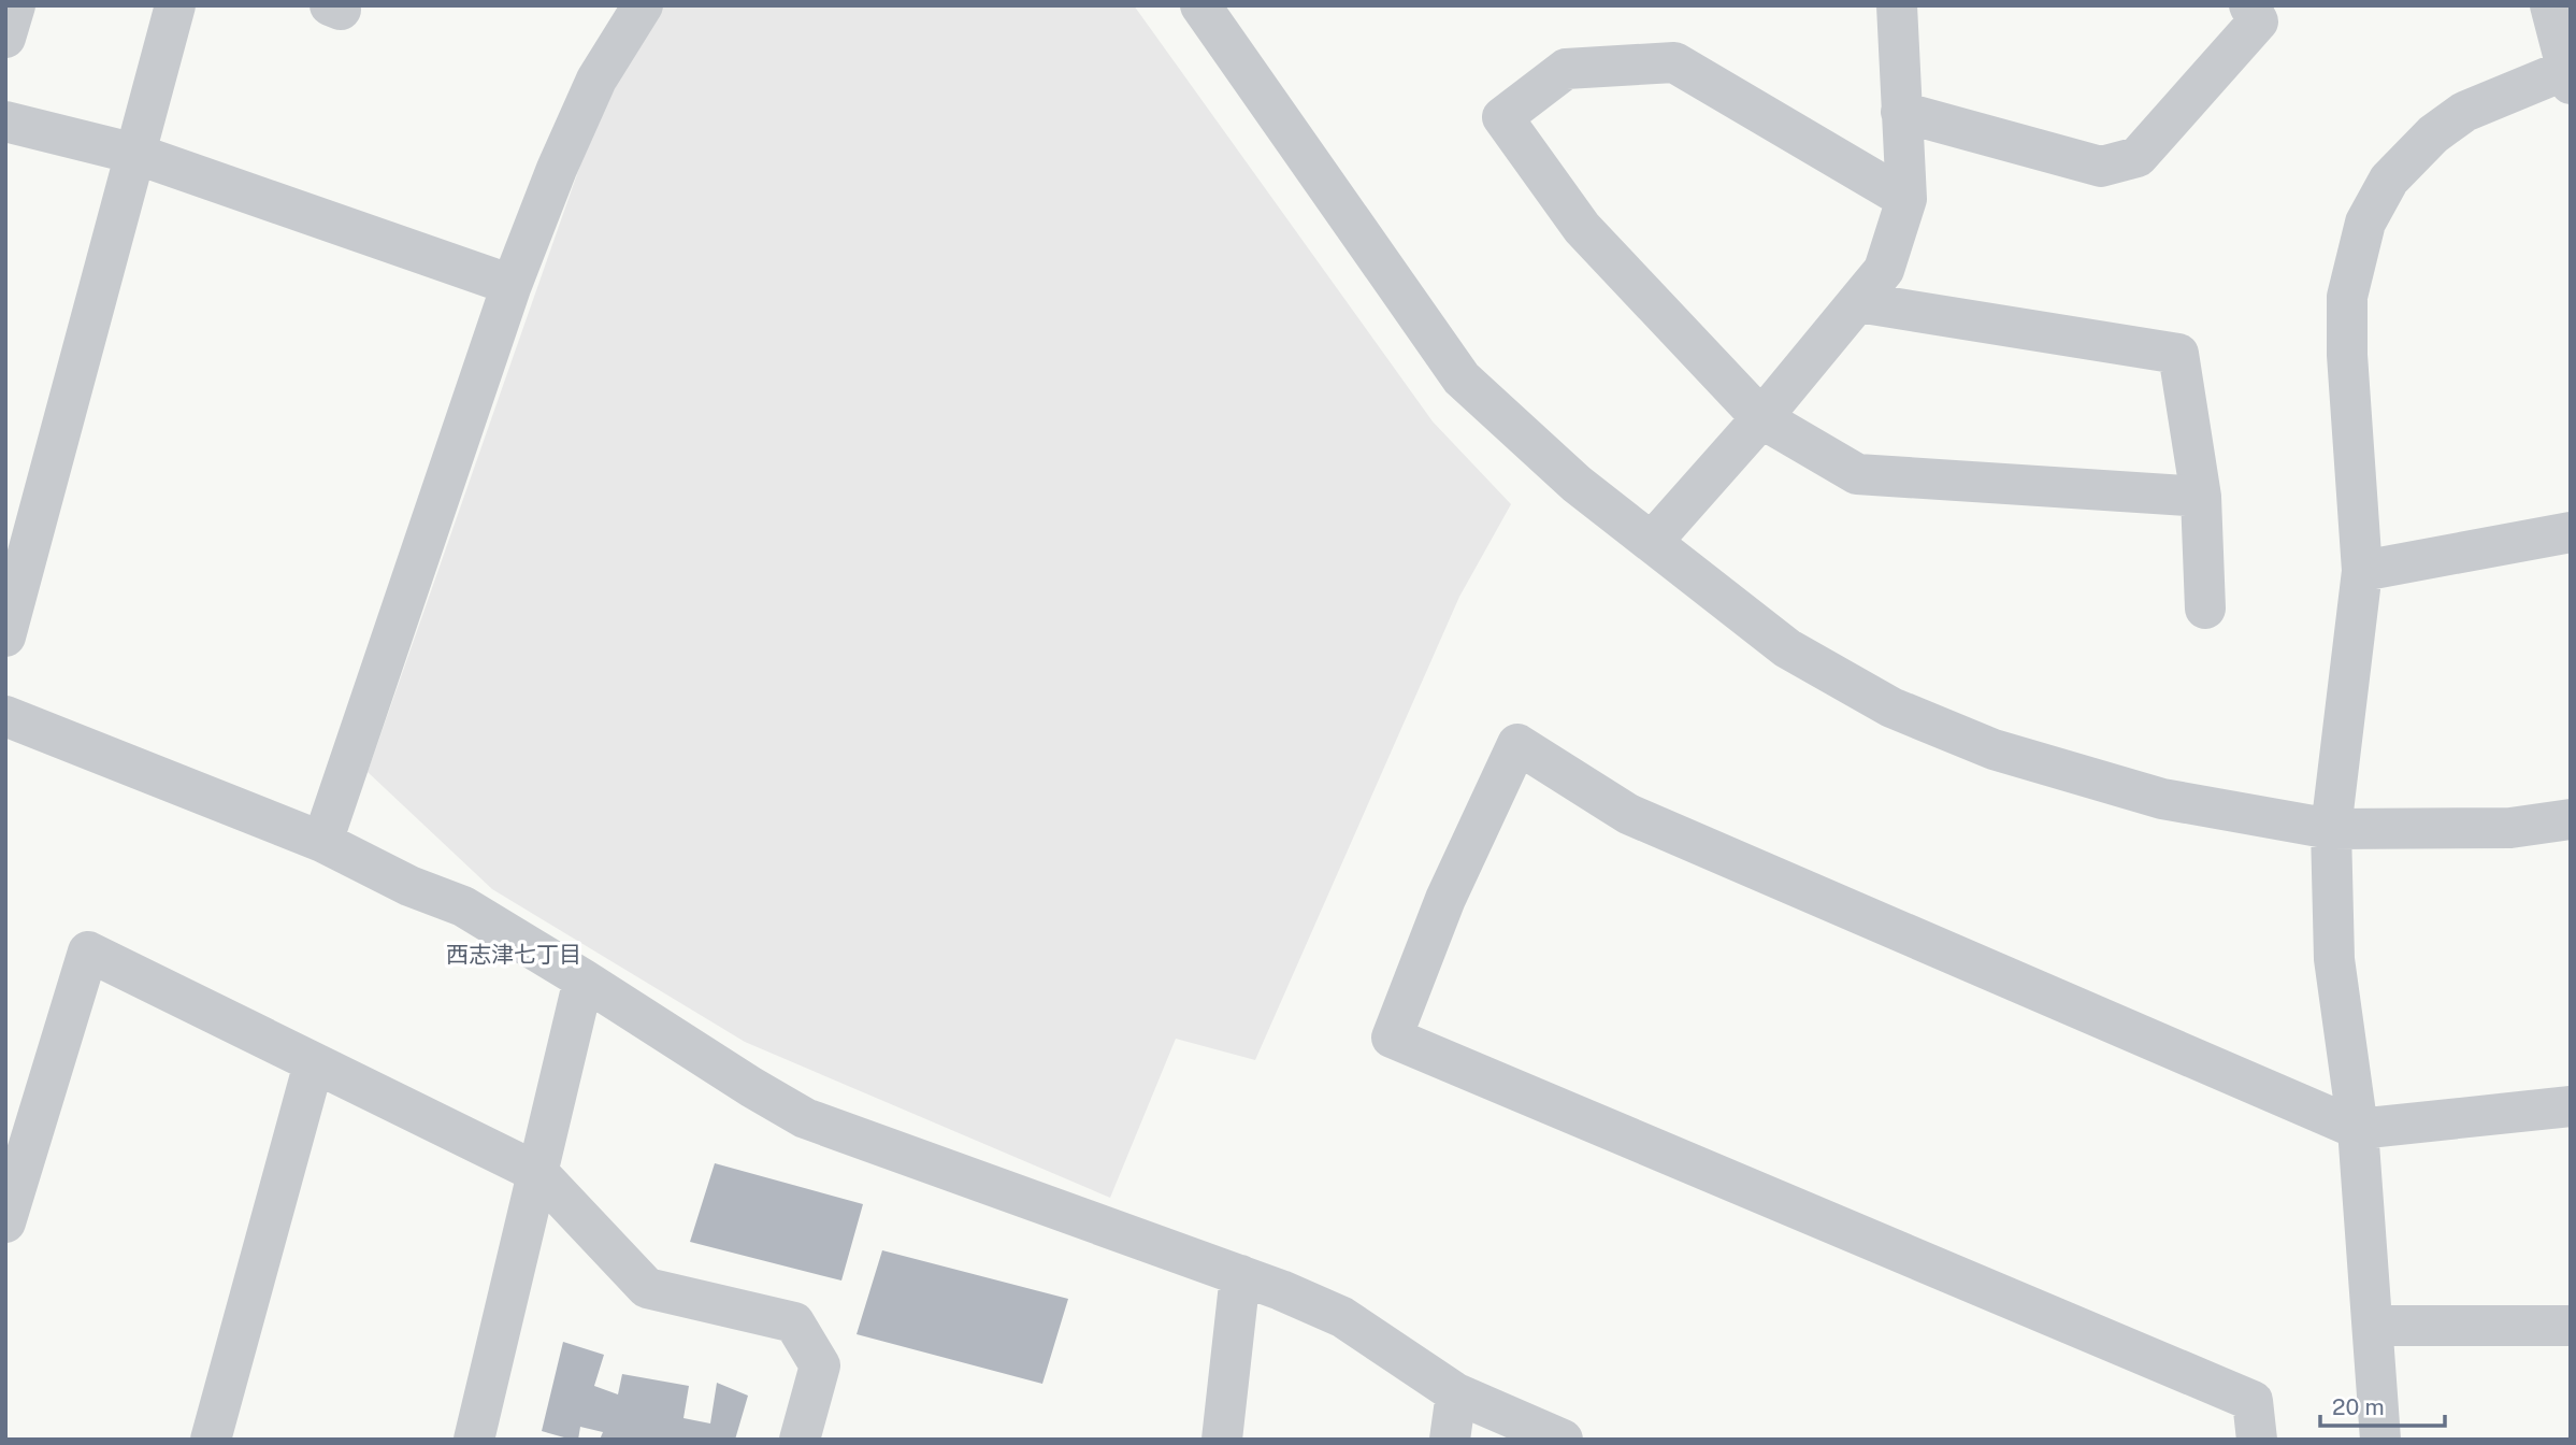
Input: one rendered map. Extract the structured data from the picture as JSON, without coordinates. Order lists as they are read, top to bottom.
{
  "districts": ["西志津七丁目"],
  "scale_bar": "20 m"
}
